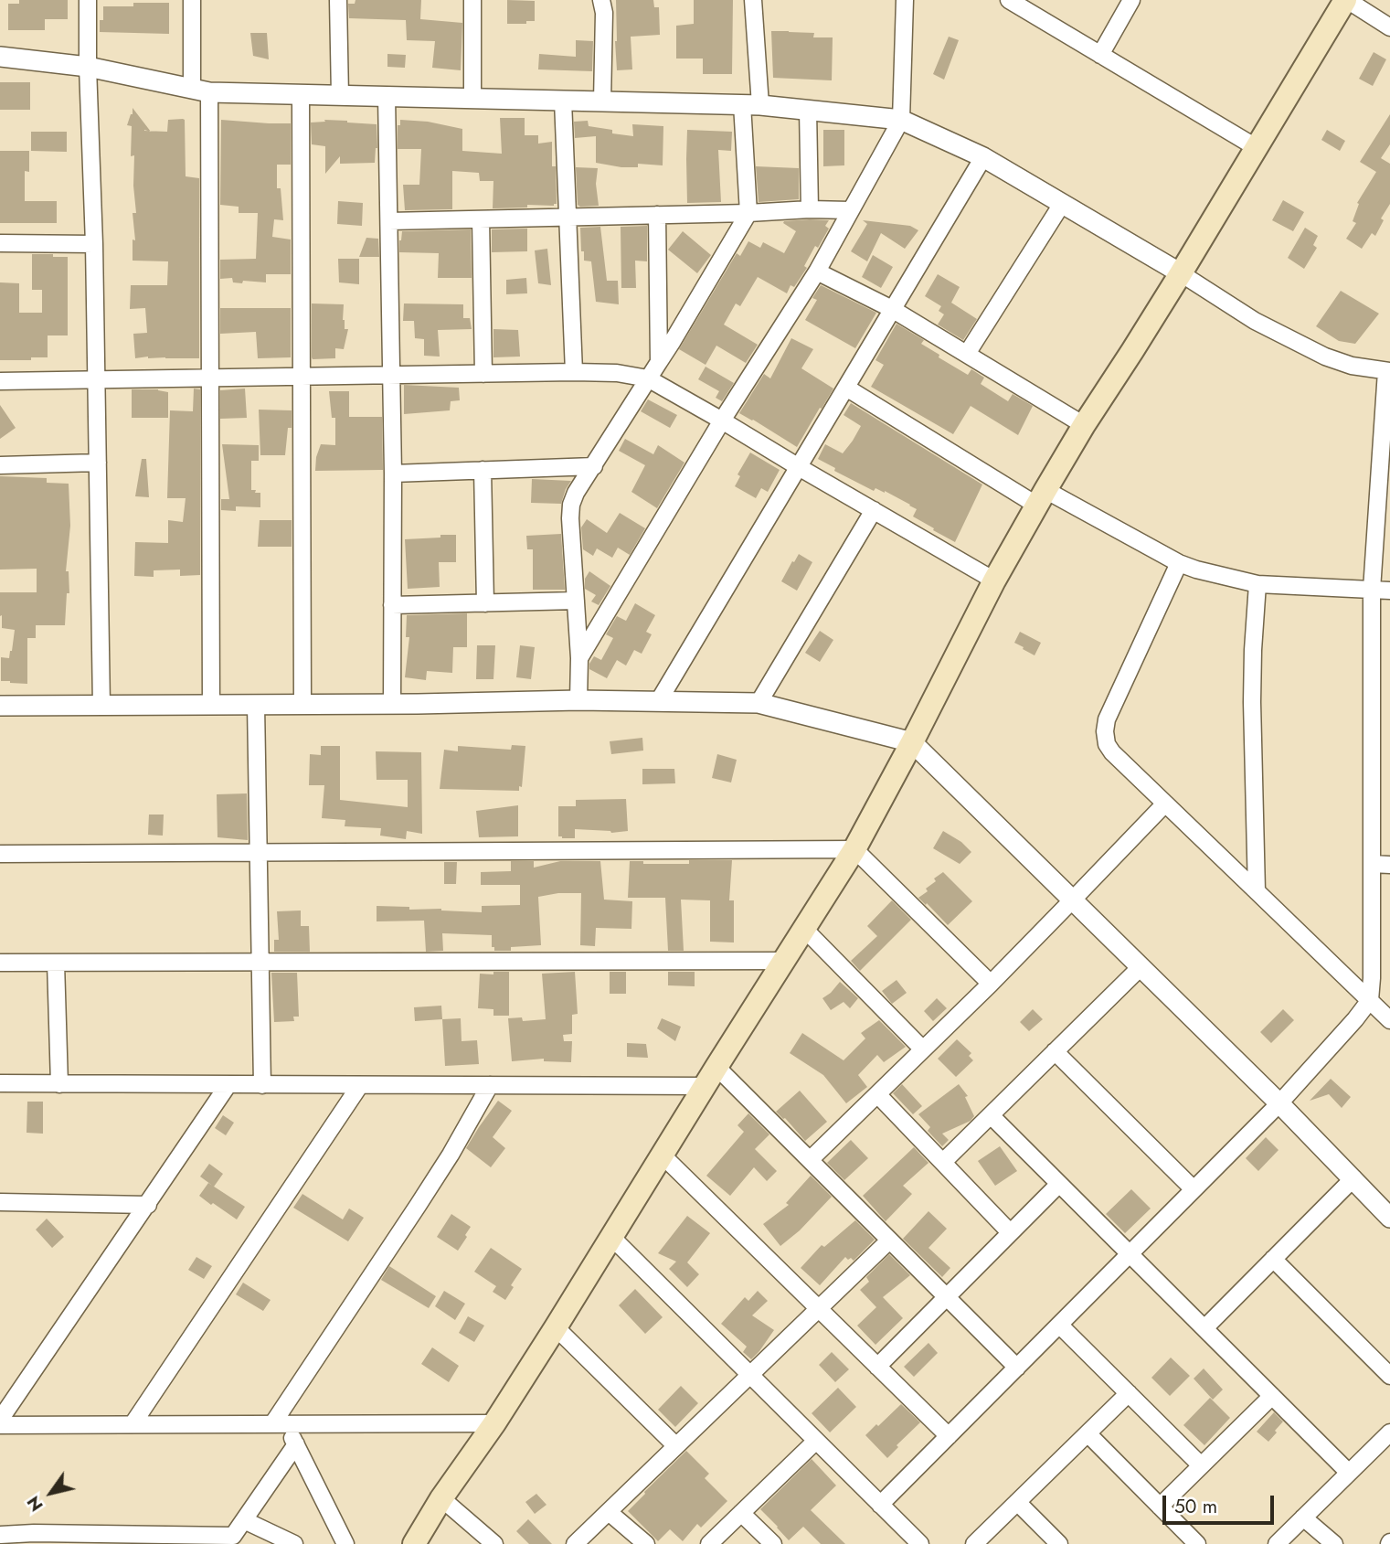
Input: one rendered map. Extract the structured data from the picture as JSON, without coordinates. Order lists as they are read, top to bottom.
{
  "scale_bar": "50 m",
  "north": "bottom left"
}
